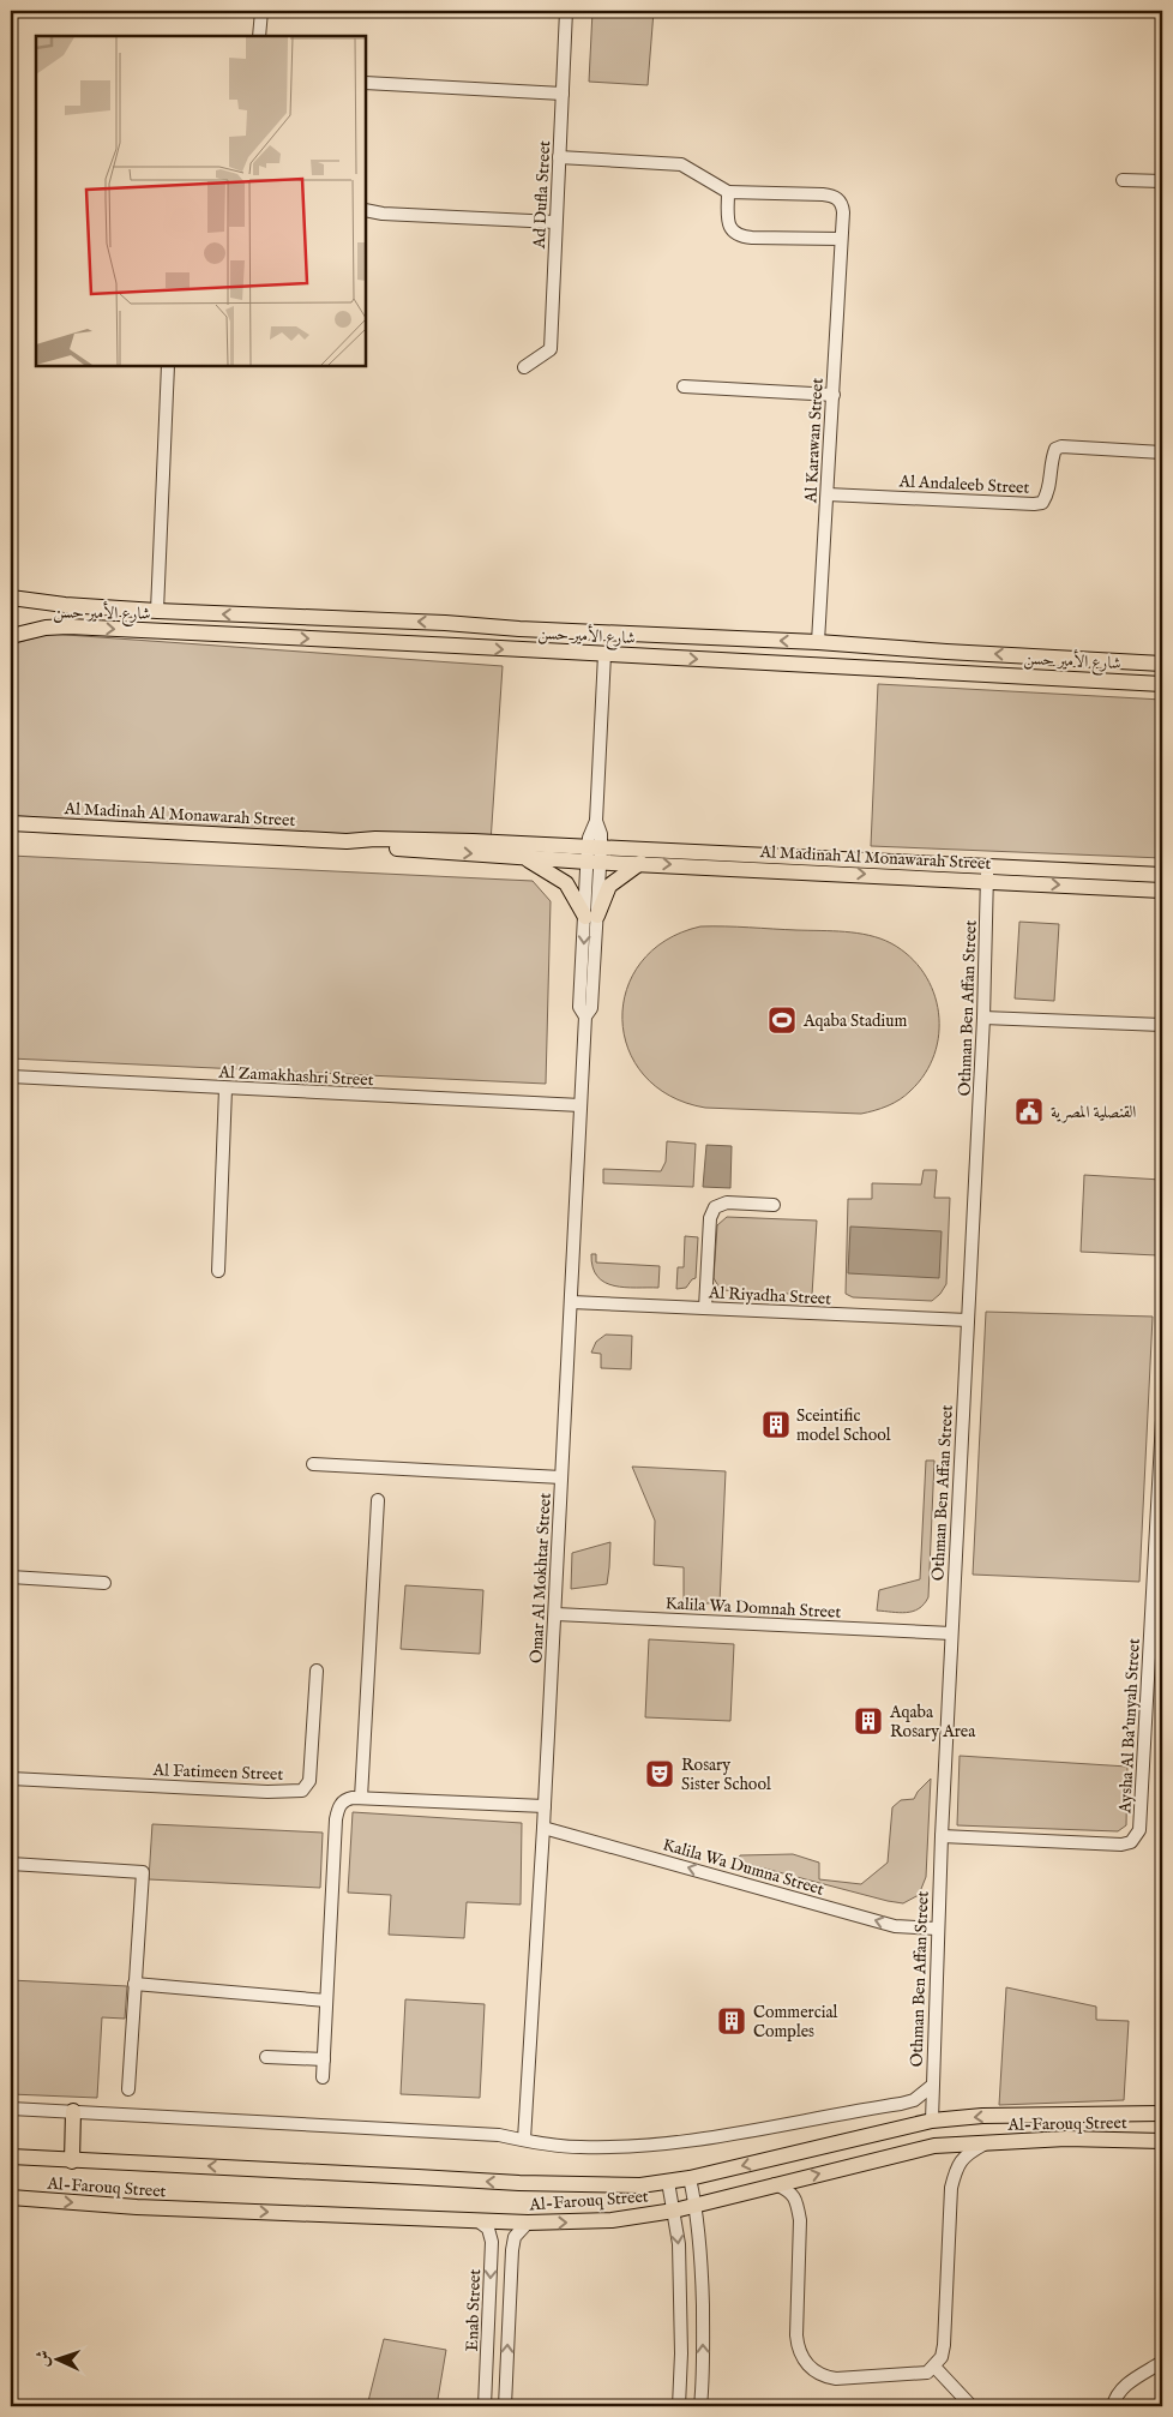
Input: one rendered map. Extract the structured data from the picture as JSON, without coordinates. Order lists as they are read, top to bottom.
{
  "streets": {
    "main road": ["شارع الأمير حسن", "Al Madinah Al Monawarah Street", "Al-Farouq Street"],
    "street": [
      "Ad Dufla Street",
      "Al Karawan Street",
      "Al Andaleeb Street",
      "Othman Ben Affan Street",
      "Al Zamakhashri Street",
      "Al Riyadha Street",
      "Omar Al Mokhtar Street",
      "Kalila Wa Domnah Street",
      "Aysha Al Ba'unyah Street",
      "Al Fatimeen Street",
      "Kalila Wa Dumna Street",
      "Enab Street"
    ]
  },
  "crossings": [
    ["Al Karawan Street", "Al Andaleeb Street"],
    ["Al Karawan Street", "شارع الأمير حسن"],
    ["شارع الأمير حسن", "Omar Al Mokhtar Street"],
    ["Al Madinah Al Monawarah Street", "Othman Ben Affan Street"],
    ["Al Madinah Al Monawarah Street", "Omar Al Mokhtar Street"],
    ["Othman Ben Affan Street", "Al Riyadha Street"],
    ["Othman Ben Affan Street", "Kalila Wa Domnah Street"],
    ["Othman Ben Affan Street", "Aysha Al Ba'unyah Street"],
    ["Othman Ben Affan Street", "Kalila Wa Dumna Street"],
    ["Othman Ben Affan Street", "Al-Farouq Street"],
    ["Al Zamakhashri Street", "Omar Al Mokhtar Street"],
    ["Al Riyadha Street", "Omar Al Mokhtar Street"],
    ["Omar Al Mokhtar Street", "Kalila Wa Domnah Street"],
    ["Omar Al Mokhtar Street", "Kalila Wa Dumna Street"],
    ["Al-Farouq Street", "Enab Street"]
  ],
  "one_way": ["Kalila Wa Dumna Street"],
  "places": {
    "sports": ["Aqaba Stadium"],
    "public building": ["القنصلية المصرية"],
    "building": ["Sceintific model School", "Aqaba Rosary Area", "Commercial Comples"],
    "theatre": ["Rosary Sister School"]
  },
  "north": "left"
}
